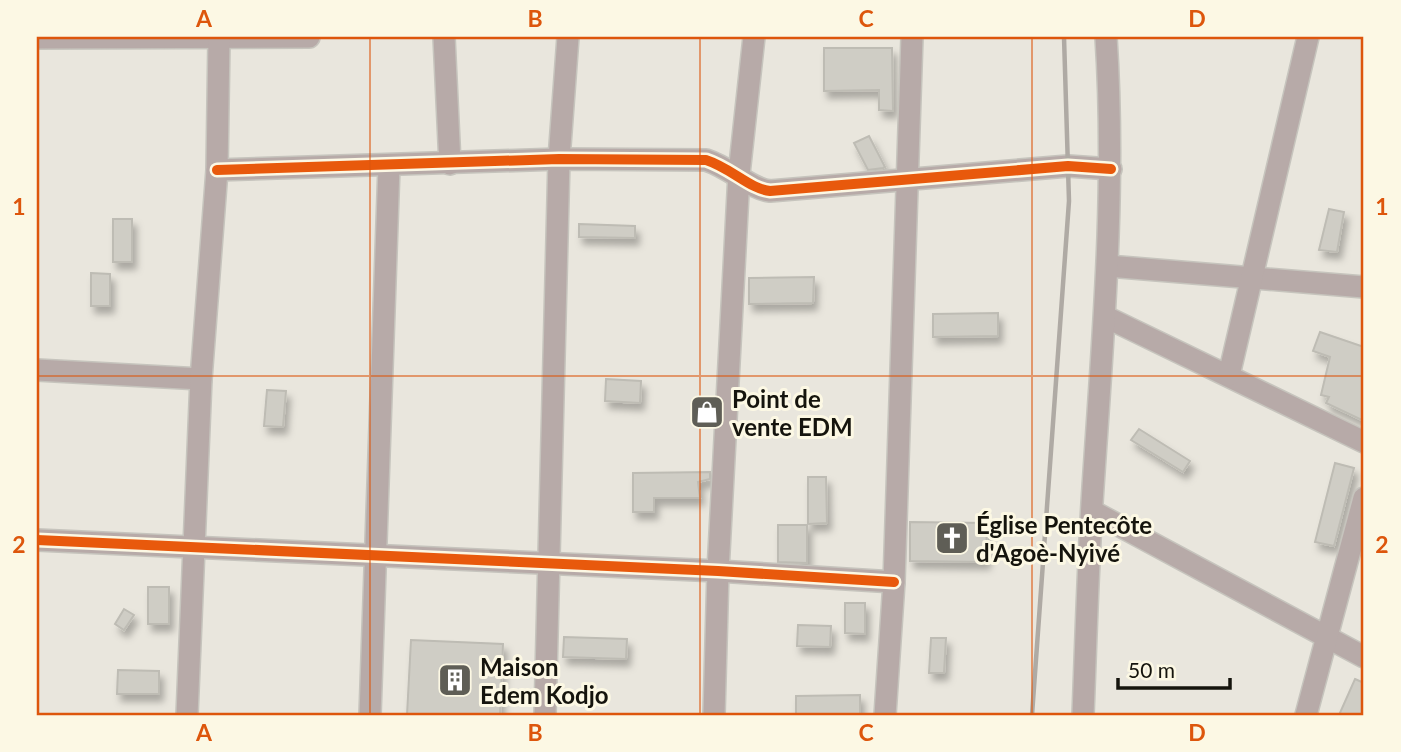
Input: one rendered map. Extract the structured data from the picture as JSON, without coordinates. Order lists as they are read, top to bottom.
{
  "places": {
    "shop": ["Point de vente EDM"],
    "church": ["Église Pentecôte d'Agoè-Nyivé"],
    "building": ["Maison Edem Kodjo"]
  },
  "scale_bar": "50 m",
  "grid": {
    "columns": [
      "A",
      "B",
      "C",
      "D"
    ],
    "rows": ["1", "2"]
  }
}
